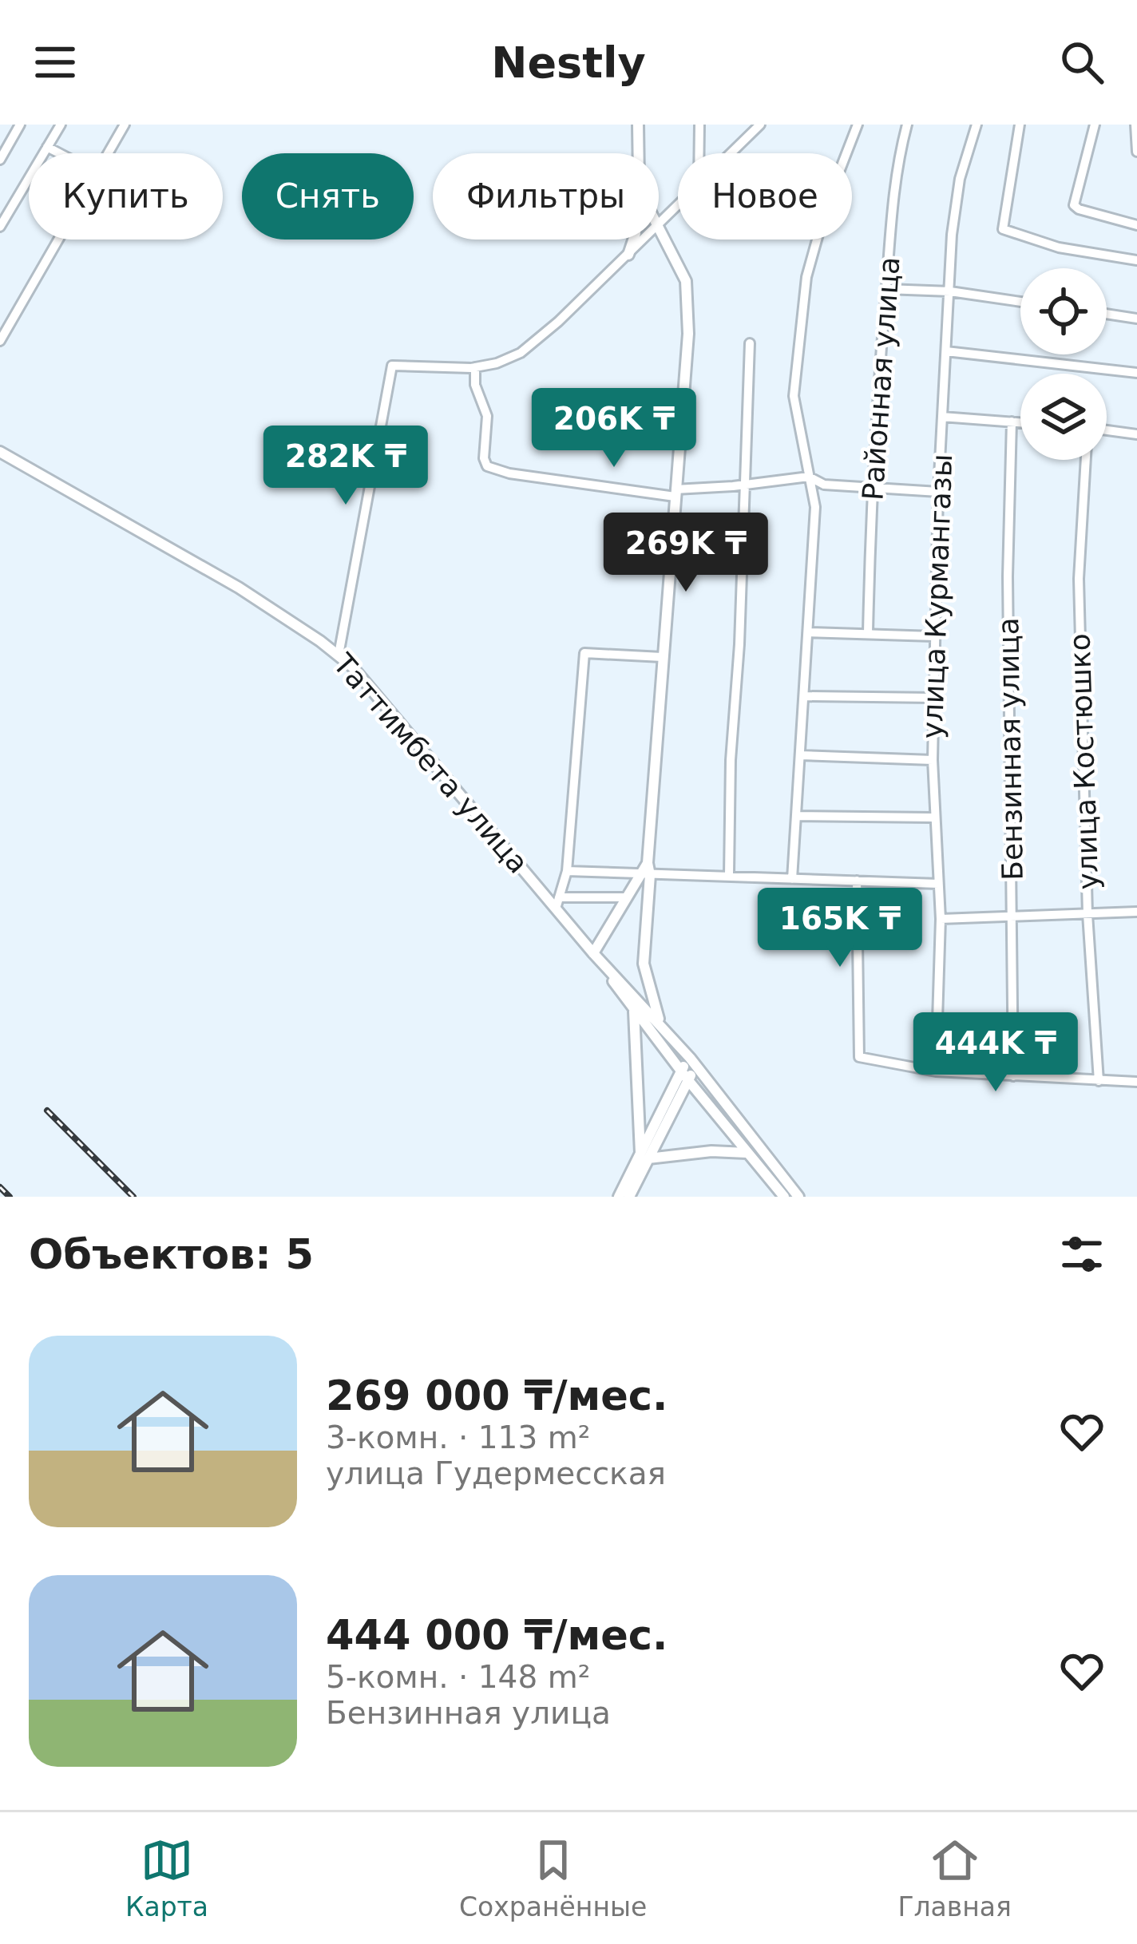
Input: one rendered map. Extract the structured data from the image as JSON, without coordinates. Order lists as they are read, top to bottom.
{
  "streets": {
    "main road": ["Таттимбета улица"],
    "street": [
      "Районная улица",
      "улица Курмангазы",
      "Бензинная улица",
      "улица Костюшко"
    ]
  },
  "page": {
    "header": "Nestly",
    "chip": [
      "Купить",
      "Снять",
      "Фильтры",
      "Новое"
    ],
    "price": [
      "206K ₸",
      "282K ₸",
      "269K ₸",
      "165K ₸",
      "444K ₸"
    ],
    "heading": "Объектов: 5",
    "list": [
      {
        "name": "269 000 ₸/мес.",
        "note": "3-комн. · 113 m² · улица Гудермесская"
      },
      {
        "name": "444 000 ₸/мес.",
        "note": "5-комн. · 148 m² · Бензинная улица"
      }
    ],
    "tabs": ["Карта", "Сохранённые", "Главная"]
  }
}
